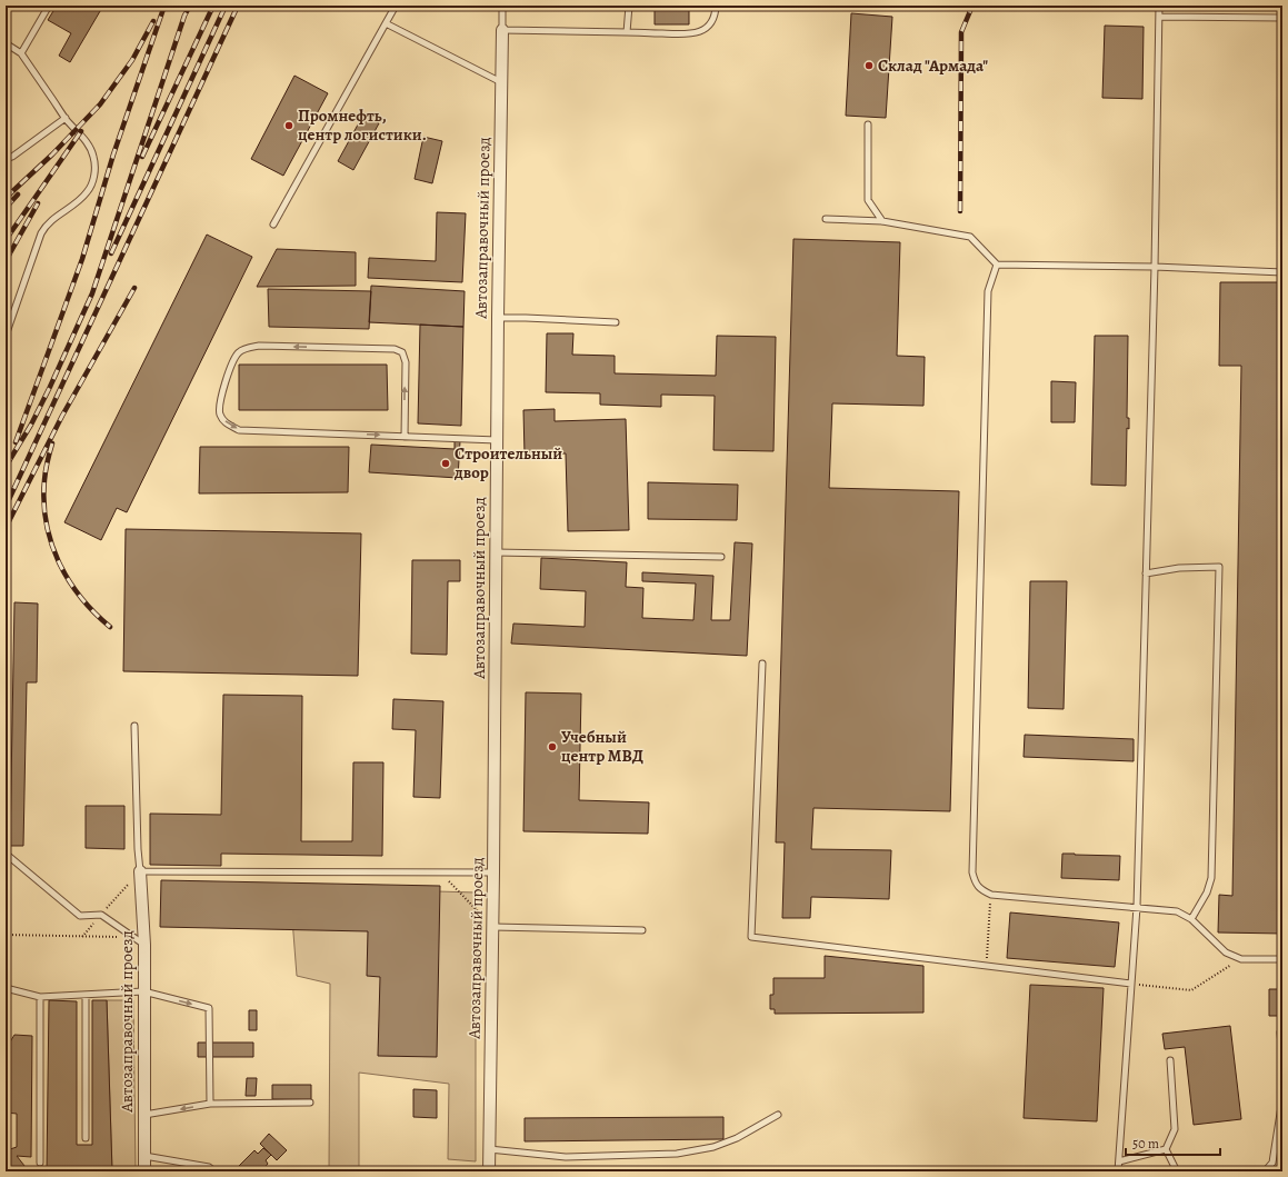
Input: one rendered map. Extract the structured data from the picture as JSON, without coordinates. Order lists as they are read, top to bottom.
{
  "streets": {
    "street": ["Автозаправочный проезд"]
  },
  "places": [
    "Склад \"Армада\"",
    "Промнефть, центр логистики.",
    "Строительный двор",
    "Учебный центр МВД"
  ],
  "scale_bar": "50 m"
}
